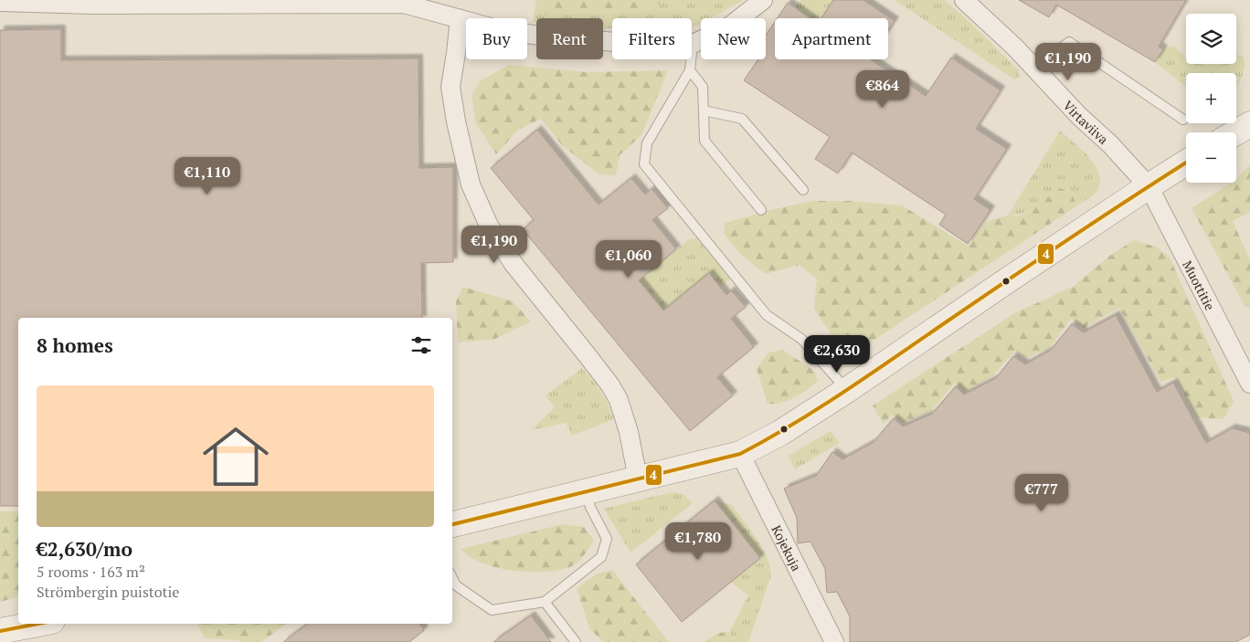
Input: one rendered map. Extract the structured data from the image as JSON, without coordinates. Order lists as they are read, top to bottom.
{
  "streets": {
    "street": ["Virtaviiva", "Muottitie", "Kojekuja"]
  },
  "crossings": [
    ["Virtaviiva", "Muottitie"]
  ],
  "lines": ["transit line 4"],
  "page": {
    "map_buttons": ["+", "−"],
    "chip": [
      "Buy",
      "Rent",
      "Filters",
      "New",
      "Apartment"
    ],
    "price": [
      "€1,190",
      "€864",
      "€1,110",
      "€1,190",
      "€1,060",
      "€2,630",
      "€777",
      "€1,780"
    ],
    "heading": "8 homes",
    "list": [
      {
        "name": "€2,630/mo",
        "note": "5 rooms · 163 m² · Strömbergin puistotie"
      }
    ]
  }
}
